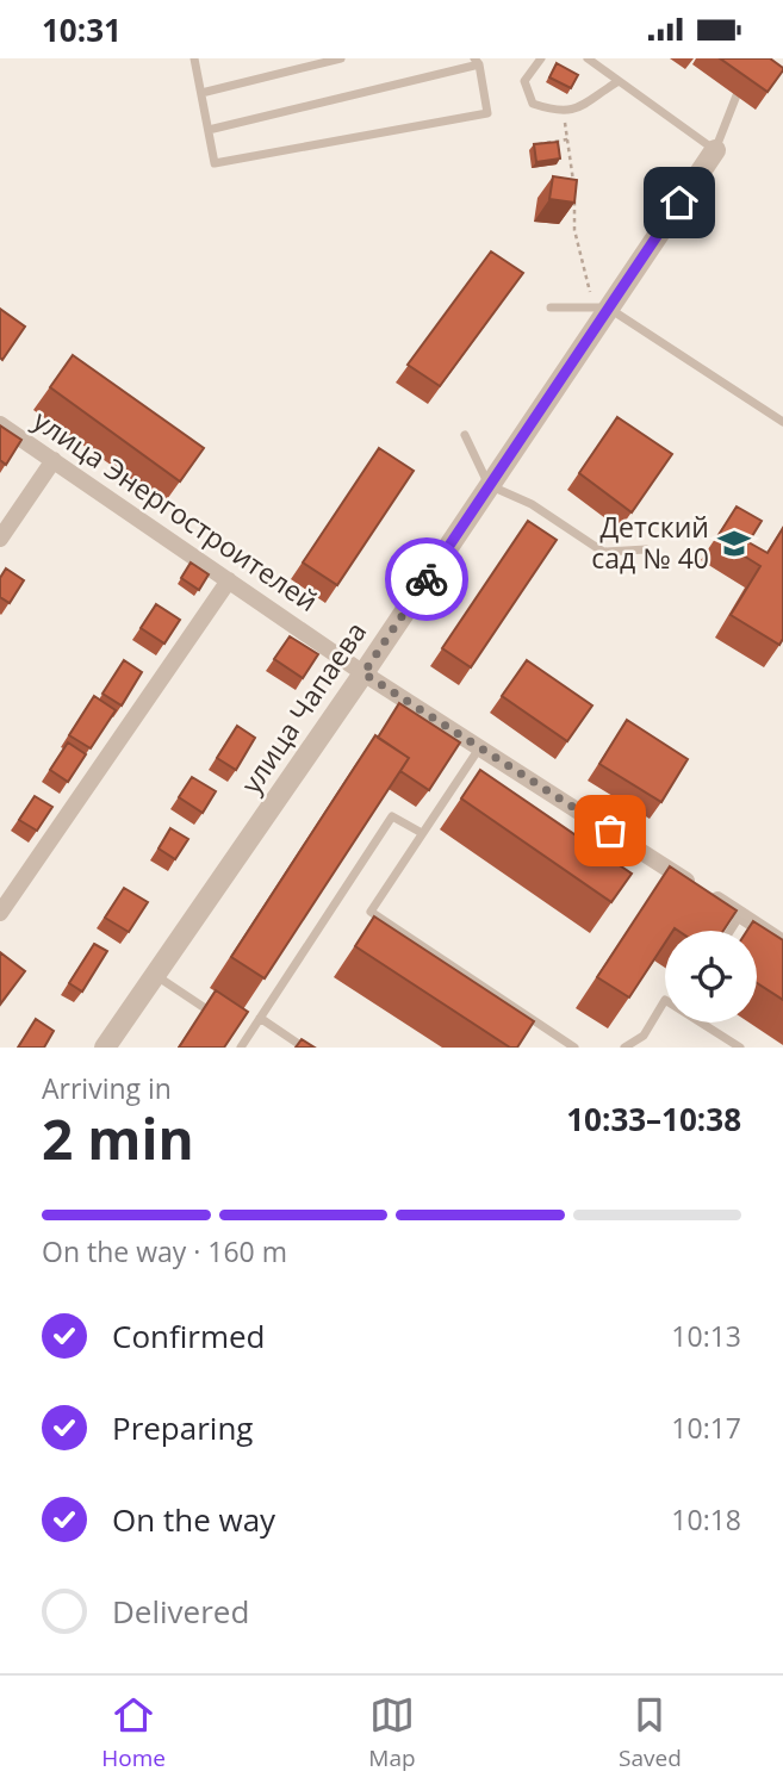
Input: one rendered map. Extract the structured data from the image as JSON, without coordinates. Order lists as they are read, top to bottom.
{
  "streets": {
    "street": ["улица Энергостроителей", "улица Чапаева"]
  },
  "crossings": [
    ["улица Энергостроителей", "улица Чапаева"]
  ],
  "places": {
    "school or university": ["Детский сад № 40"]
  },
  "page": {
    "status": "10:31",
    "heading": ["2 min", "Arriving in", "10:33–10:38"],
    "bar": "On the way · 160 m",
    "list": [
      ["Confirmed", "10:13"],
      ["Preparing", "10:17"],
      ["On the way", "10:18"],
      "Delivered"
    ],
    "tabs": ["Home", "Map", "Saved"]
  }
}
